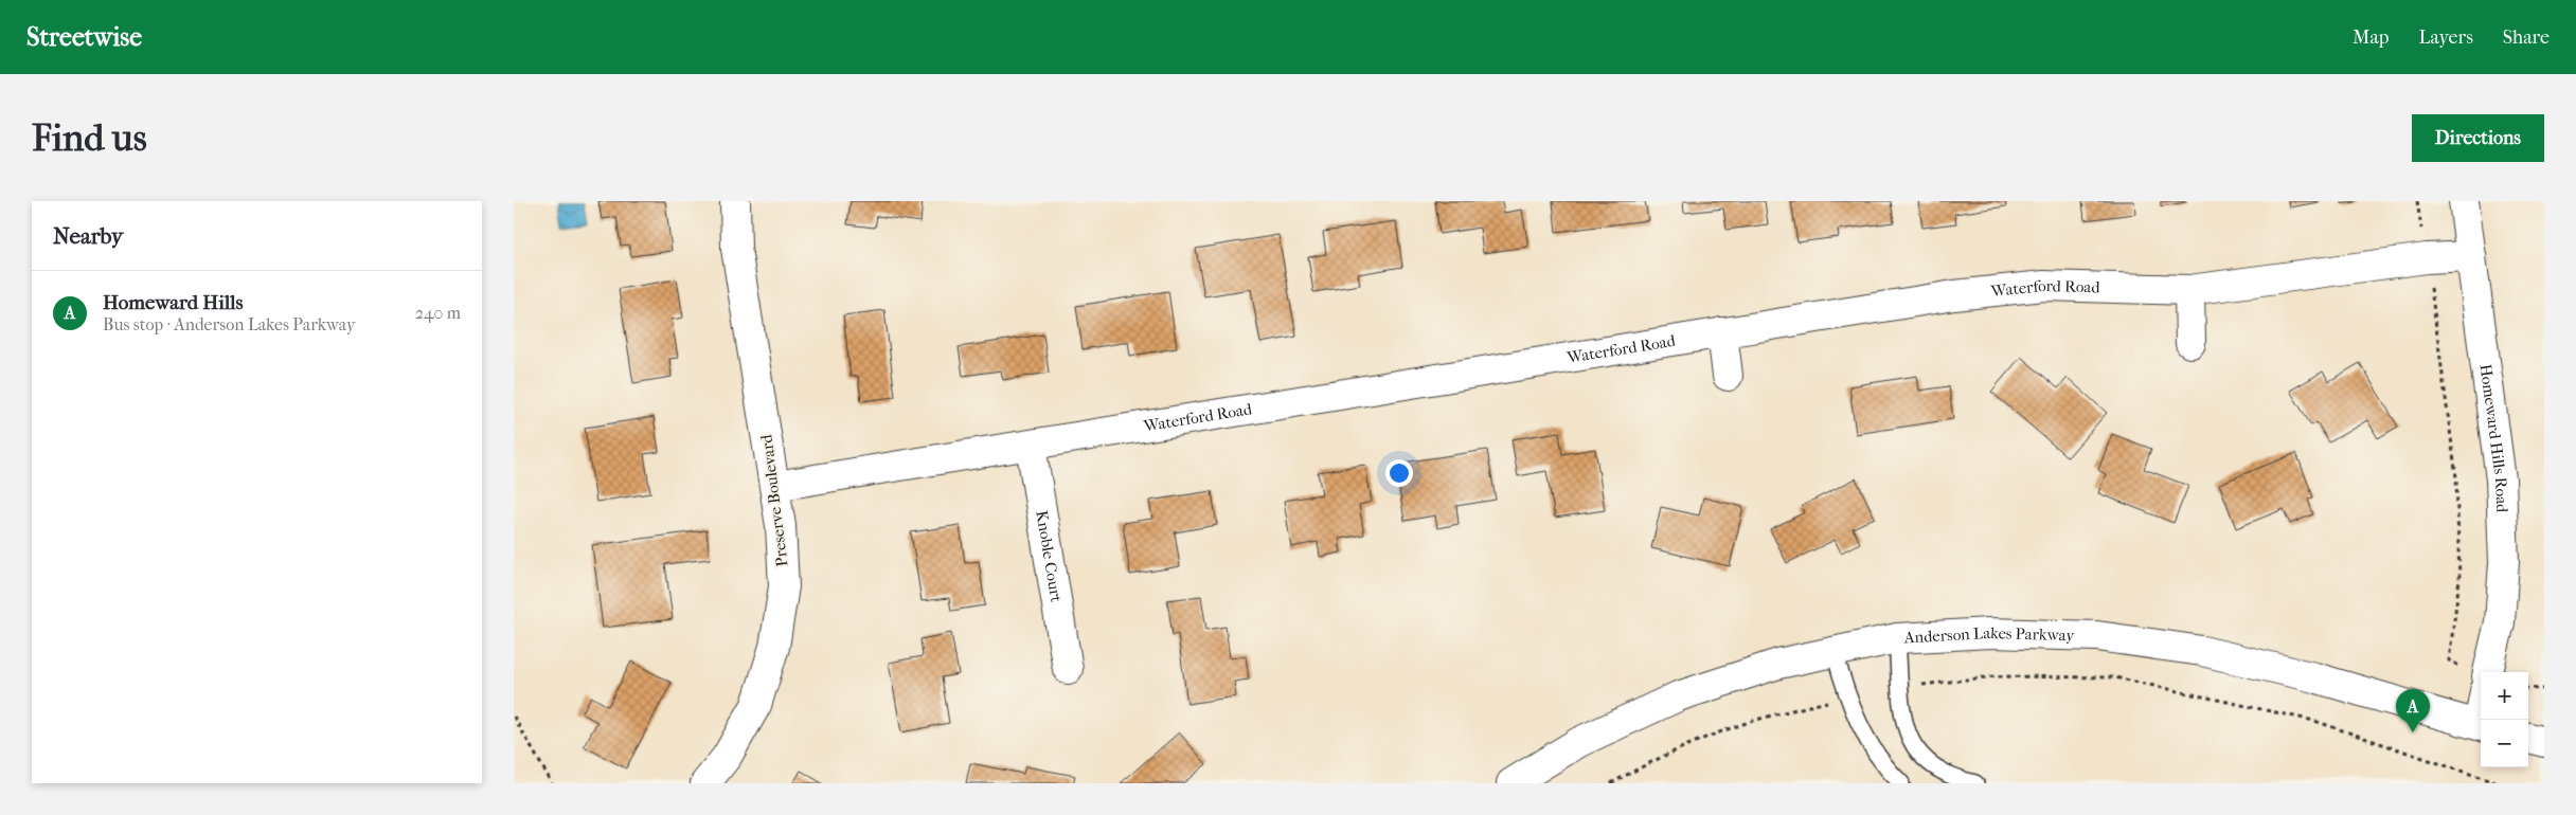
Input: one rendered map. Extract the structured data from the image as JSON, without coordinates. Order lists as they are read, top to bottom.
{
  "streets": {
    "street": [
      "Waterford Road",
      "Homeward Hills Road",
      "Preserve Boulevard",
      "Knoble Court",
      "Anderson Lakes Parkway"
    ]
  },
  "crossings": [
    ["Waterford Road", "Homeward Hills Road"],
    ["Waterford Road", "Preserve Boulevard"],
    ["Waterford Road", "Knoble Court"]
  ],
  "page": {
    "header": "Streetwise",
    "nav": ["Map", "Layers", "Share"],
    "buttons": "Directions",
    "title": "Find us",
    "heading": "Nearby",
    "list": [
      {
        "mark": "A",
        "name": "Homeward Hills",
        "note": "Bus stop · Anderson Lakes Parkway",
        "value": "240 m"
      }
    ],
    "map_buttons": ["+", "−"],
    "pins": "A"
  }
}
